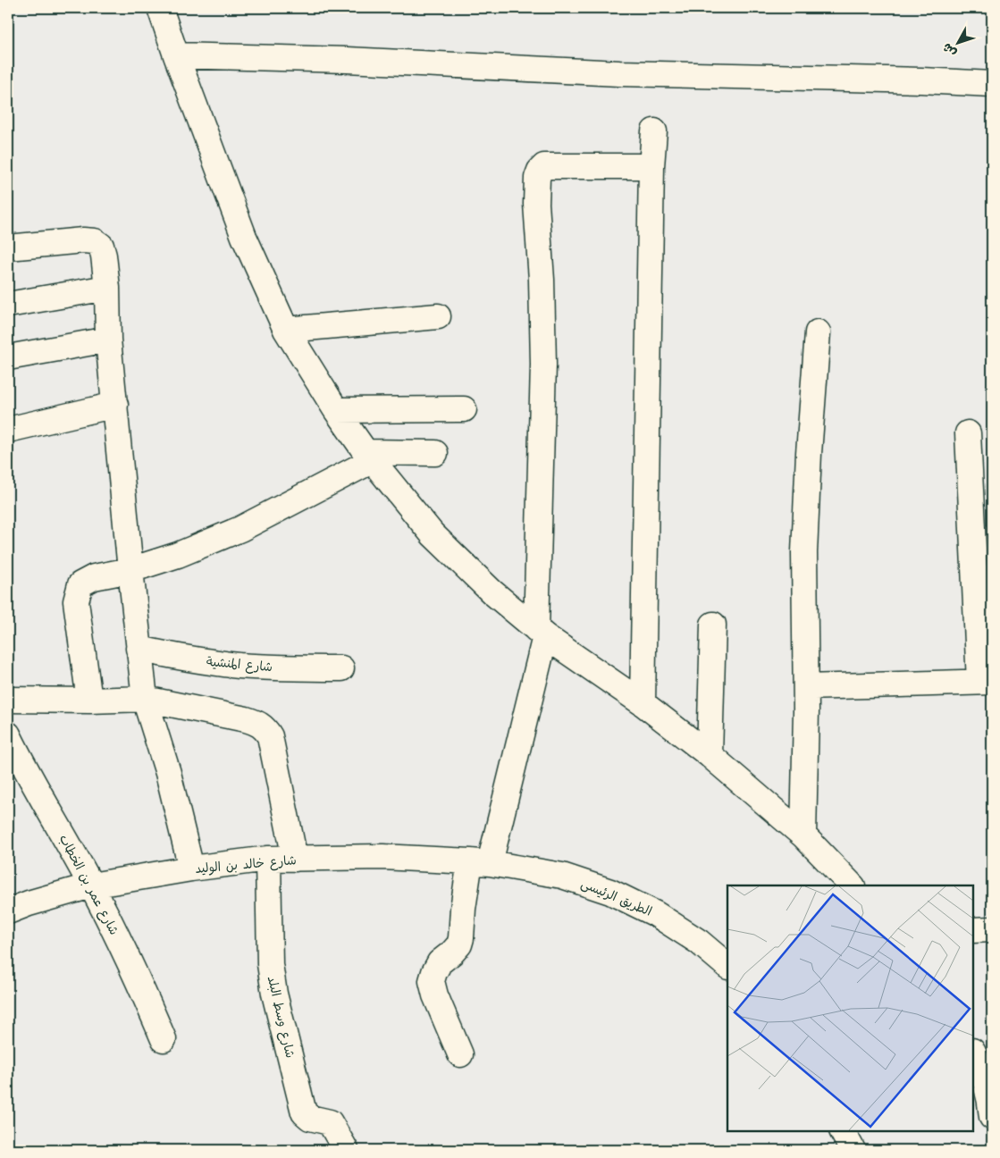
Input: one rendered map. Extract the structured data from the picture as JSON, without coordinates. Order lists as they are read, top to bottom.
{
  "streets": {
    "street": [
      "شارع المنشية",
      "شارع خالد بن الوليد",
      "شارع عمر بن الخطاب",
      "الطريق الرئيسى",
      "شارع وسط البلد"
    ]
  },
  "crossings": [
    ["شارع خالد بن الوليد", "شارع عمر بن الخطاب"],
    ["شارع خالد بن الوليد", "الطريق الرئيسى"],
    ["شارع خالد بن الوليد", "شارع وسط البلد"]
  ],
  "north": "bottom left"
}
